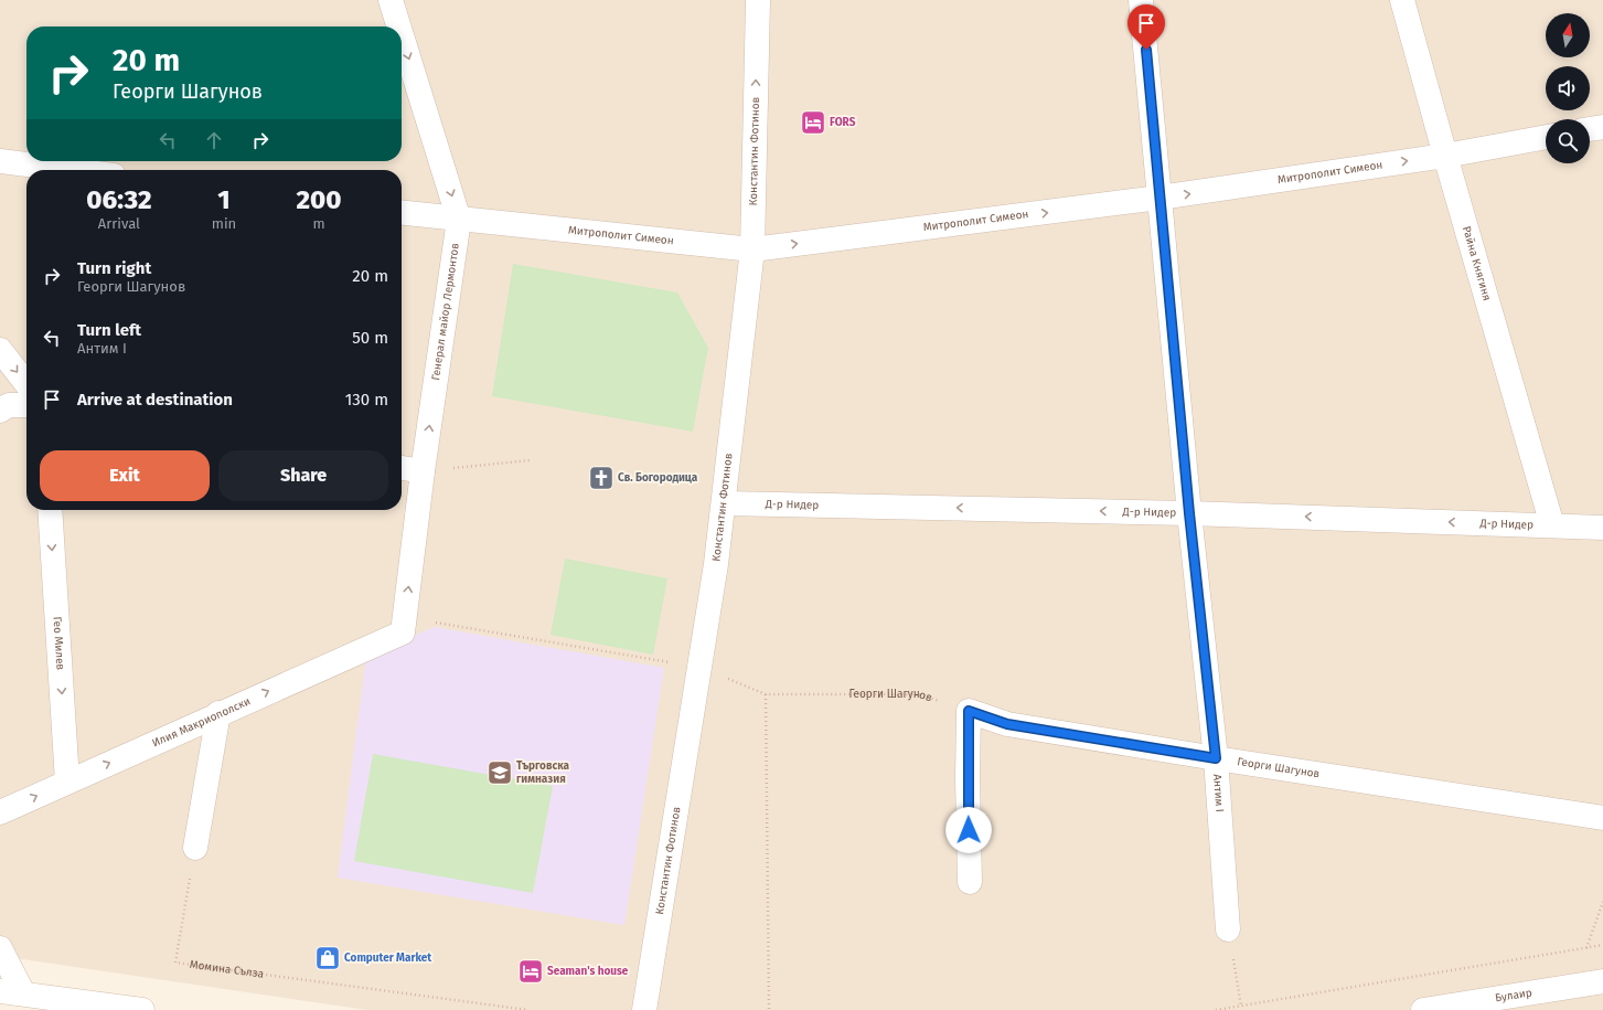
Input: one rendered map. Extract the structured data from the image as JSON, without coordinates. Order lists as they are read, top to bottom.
{
  "streets": {
    "street": [
      "Константин Фотинов",
      "Митрополит Симеон",
      "Райна Княгиня",
      "Генерал майор Лермонтов",
      "Д-р Нидер",
      "Гео Милев",
      "Георги Шагунов",
      "Илия Макриополски",
      "Антим I",
      "Булаир"
    ],
    "path": ["Момина Сълза"]
  },
  "crossings": [
    ["Константин Фотинов", "Митрополит Симеон"],
    ["Константин Фотинов", "Д-р Нидер"],
    ["Константин Фотинов", "Георги Шагунов"],
    ["Митрополит Симеон", "Райна Княгиня"],
    ["Митрополит Симеон", "Генерал майор Лермонтов"],
    ["Митрополит Симеон", "Антим I"],
    ["Райна Княгиня", "Д-р Нидер"],
    ["Генерал майор Лермонтов", "Георги Шагунов"],
    ["Генерал майор Лермонтов", "Илия Макриополски"],
    ["Д-р Нидер", "Антим I"],
    ["Гео Милев", "Илия Макриополски"],
    ["Георги Шагунов", "Илия Макриополски"],
    ["Георги Шагунов", "Антим I"]
  ],
  "one_way": [
    "Митрополит Симеон",
    "Д-р Нидер",
    "Гео Милев",
    "Илия Макриополски"
  ],
  "places": {
    "hotel": ["FORS", "Seaman's house"],
    "church": ["Св. Богородица"],
    "school or university": ["Търговска гимназия"],
    "shop": ["Computer Market"]
  },
  "north": "top",
  "page": {
    "turn": ["20 m", "Георги Шагунов"],
    "eta": [
      "06:32",
      "Arrival",
      "1",
      "min",
      "200",
      "m"
    ],
    "list": [
      {
        "name": "Turn right",
        "note": "Георги Шагунов",
        "value": "20 m"
      },
      {
        "name": "Turn left",
        "note": "Антим I",
        "value": "50 m"
      },
      {
        "name": "Arrive at destination",
        "value": "130 m"
      }
    ],
    "buttons": ["Exit", "Share"]
  }
}
